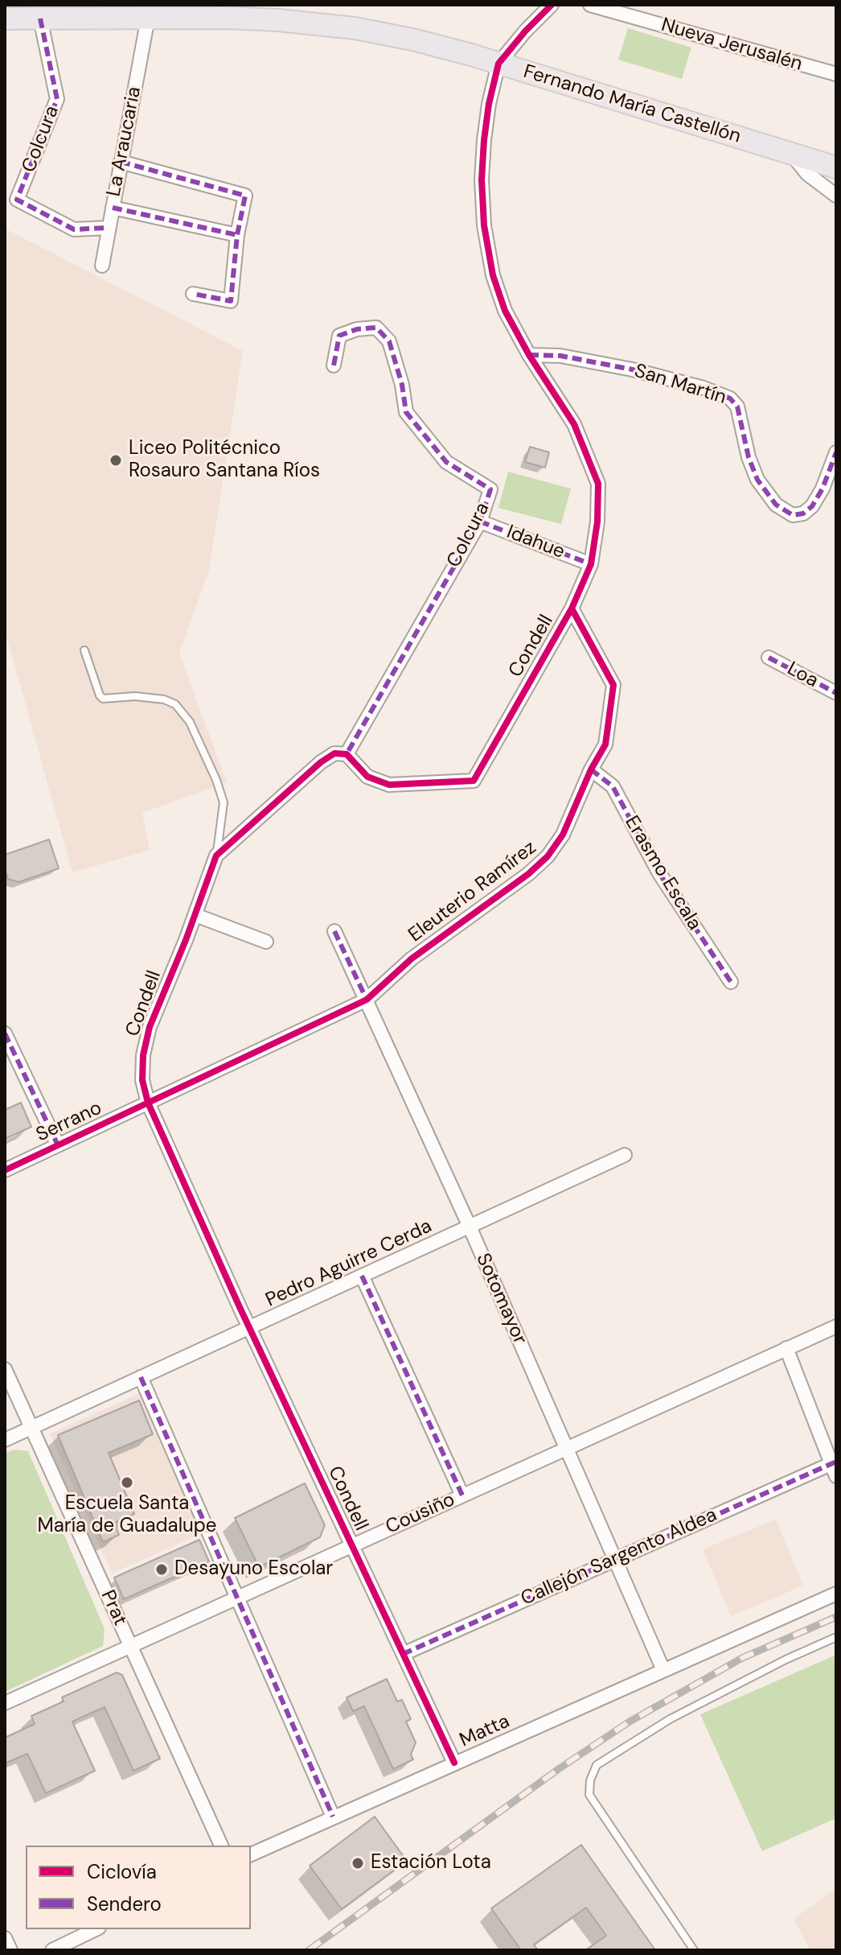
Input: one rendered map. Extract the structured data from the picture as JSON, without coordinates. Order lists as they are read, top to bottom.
{
  "streets": {
    "main road": ["Fernando María Castellón"],
    "street": [
      "Nueva Jerusalén",
      "Colcura",
      "La Araucaria",
      "San Martín",
      "Idahue",
      "Condell",
      "Loa",
      "Erasmo Escala",
      "Eleuterio Ramírez",
      "Serrano",
      "Pedro Aguirre Cerda",
      "Sotomayor",
      "Cousiño",
      "Callejón Sargento Aldea",
      "Prat",
      "Matta"
    ]
  },
  "crossings": [
    ["Fernando María Castellón", "Colcura"],
    ["Fernando María Castellón", "La Araucaria"],
    ["Colcura", "La Araucaria"],
    ["Colcura", "Idahue"],
    ["Colcura", "Condell"],
    ["Condell", "Eleuterio Ramírez"],
    ["Condell", "Serrano"],
    ["Condell", "Pedro Aguirre Cerda"],
    ["Condell", "Cousiño"],
    ["Condell", "Callejón Sargento Aldea"],
    ["Condell", "Matta"],
    ["Erasmo Escala", "Eleuterio Ramírez"],
    ["Eleuterio Ramírez", "Serrano"],
    ["Eleuterio Ramírez", "Sotomayor"],
    ["Pedro Aguirre Cerda", "Sotomayor"],
    ["Pedro Aguirre Cerda", "Prat"],
    ["Sotomayor", "Cousiño"],
    ["Sotomayor", "Callejón Sargento Aldea"],
    ["Sotomayor", "Matta"],
    ["Cousiño", "Prat"]
  ],
  "places": [
    "Liceo Politécnico Rosauro Santana Ríos",
    "Escuela Santa María de Guadalupe",
    "Desayuno Escolar",
    "Estación Lota"
  ],
  "legend": ["Ciclovía", "Sendero"]
}
